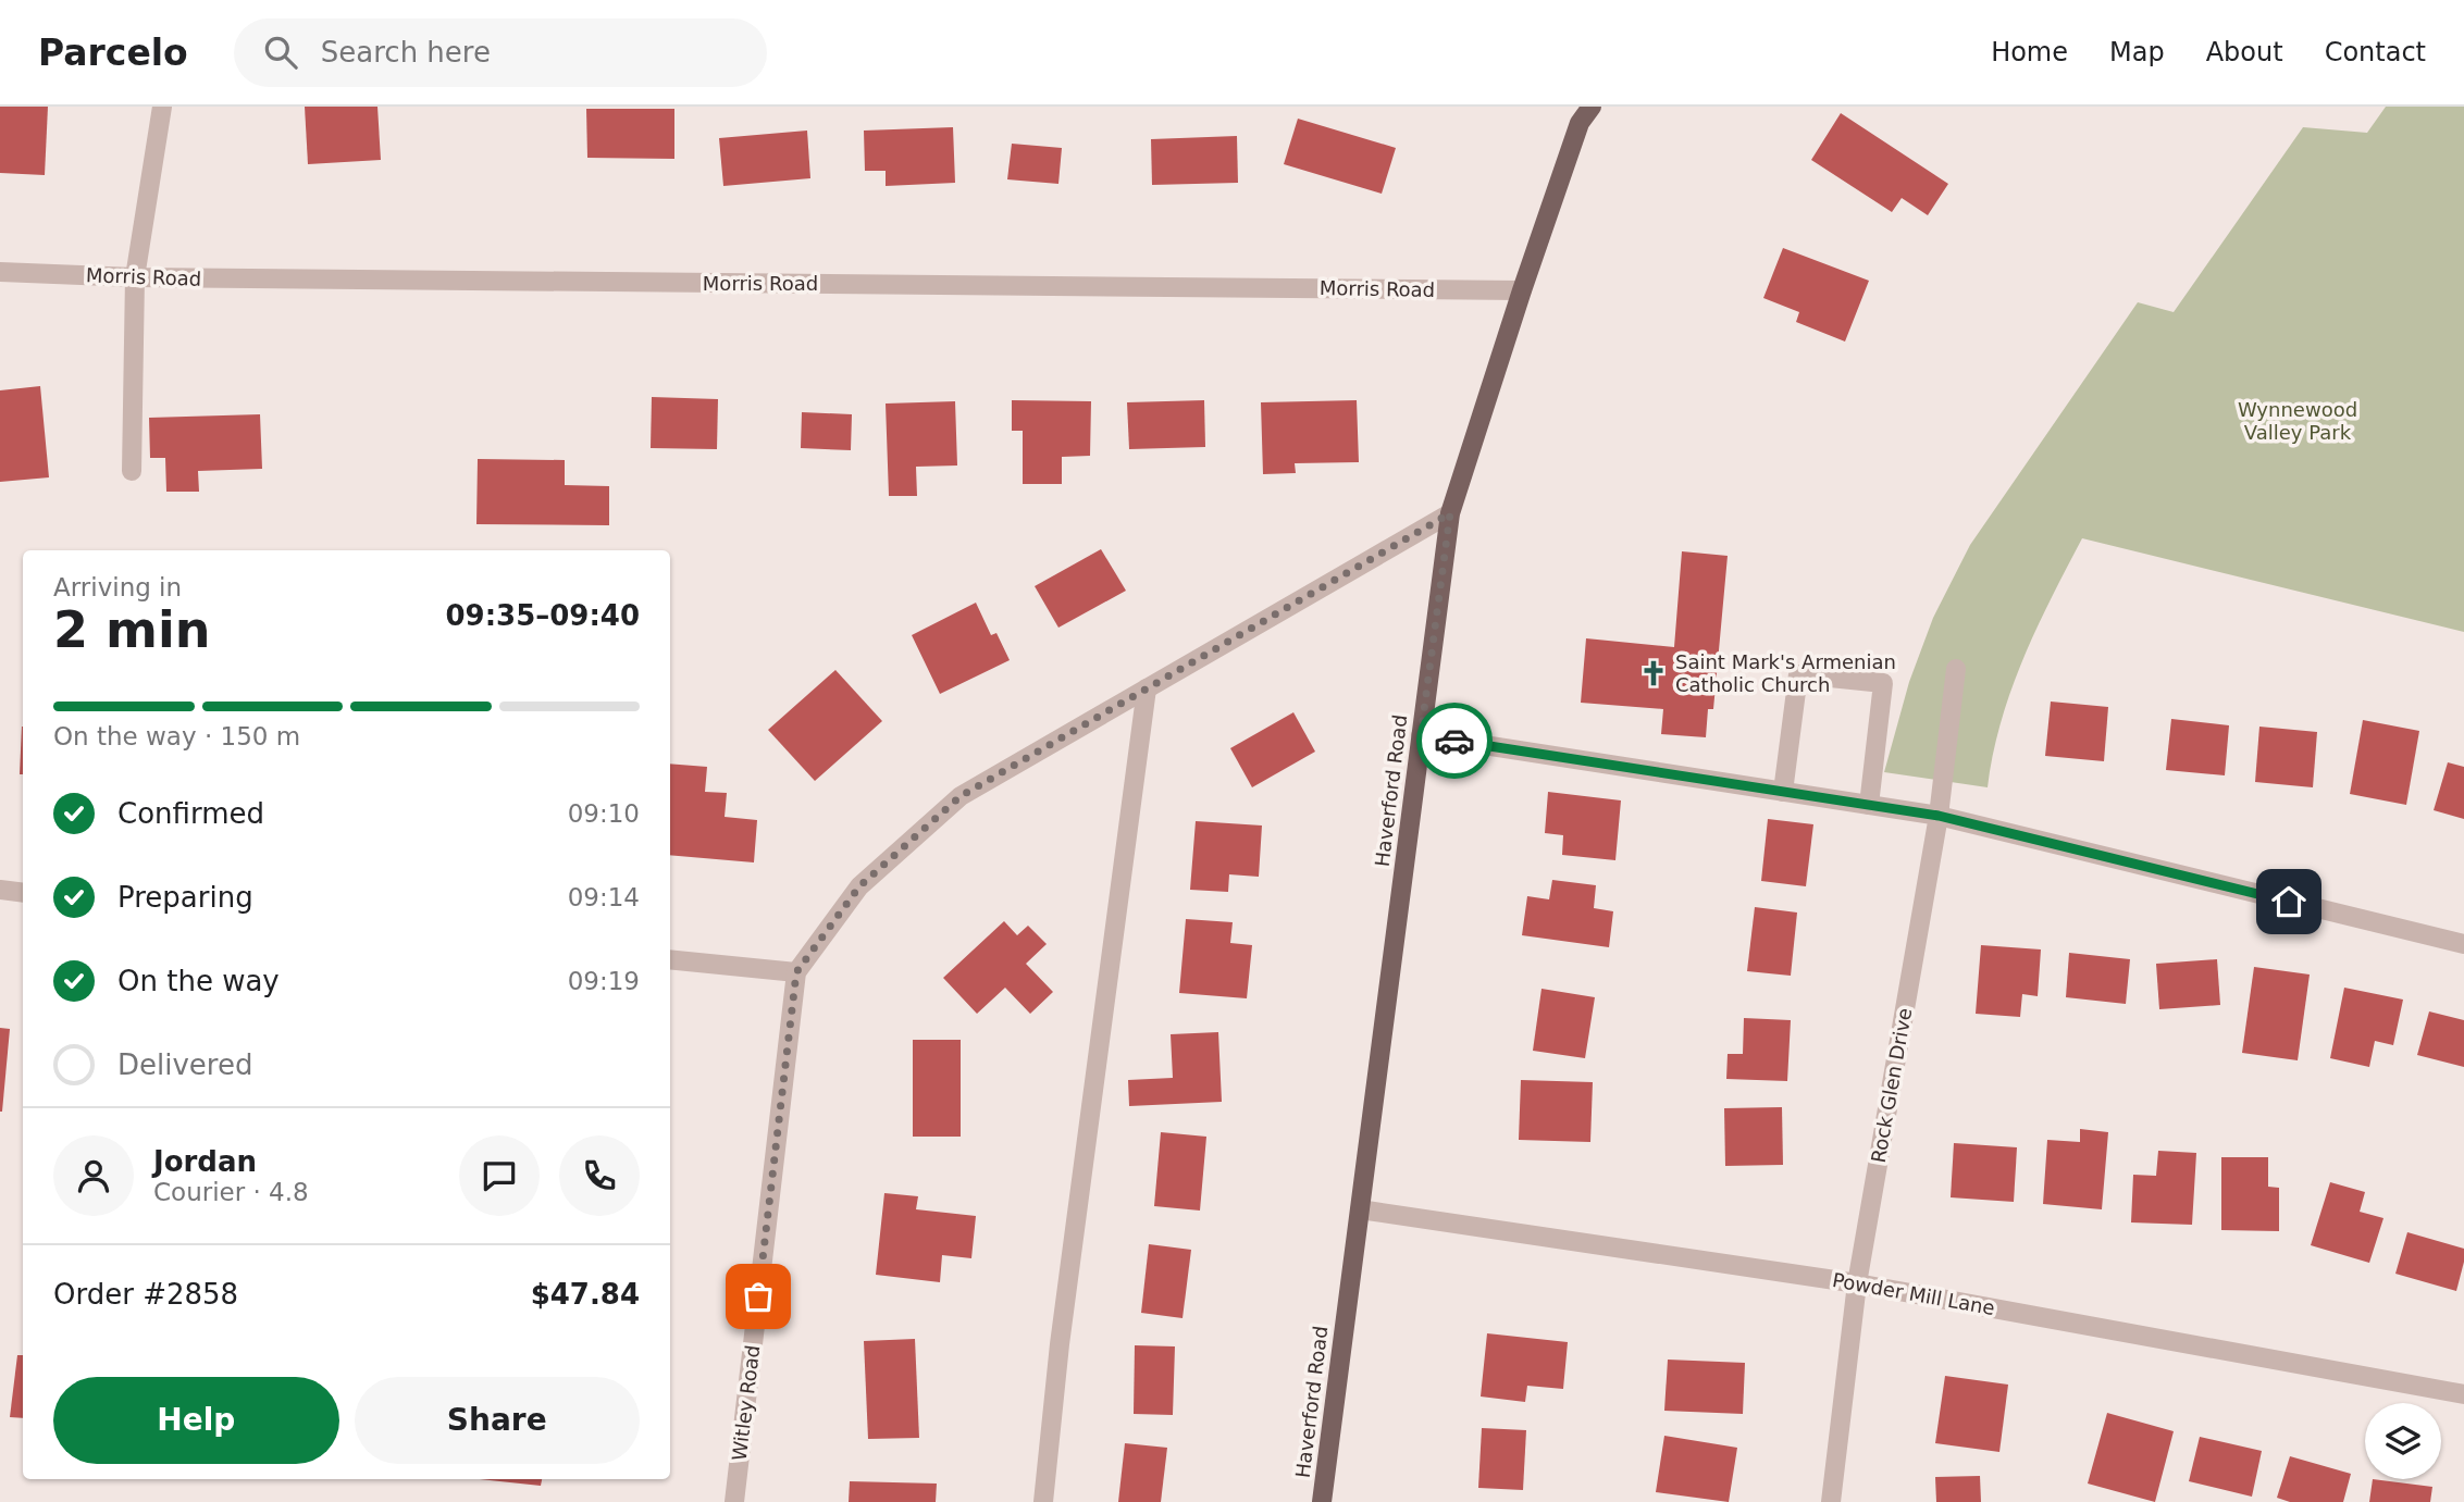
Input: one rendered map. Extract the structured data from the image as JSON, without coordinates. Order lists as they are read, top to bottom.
{
  "streets": {
    "main road": ["Haverford Road"],
    "street": [
      "Morris Road",
      "Rock Glen Drive",
      "Powder Mill Lane",
      "Witley Road"
    ]
  },
  "crossings": [
    ["Morris Road", "Haverford Road"],
    ["Haverford Road", "Powder Mill Lane"],
    ["Haverford Road", "Witley Road"],
    ["Rock Glen Drive", "Powder Mill Lane"]
  ],
  "parks": ["Wynnewood Valley Park"],
  "places": {
    "church": ["Saint Mark's Armenian Catholic Church"]
  },
  "page": {
    "header": "Parcelo",
    "search": "Search here",
    "nav": [
      "Home",
      "Map",
      "About",
      "Contact"
    ],
    "heading": ["2 min", "Arriving in", "09:35–09:40"],
    "panel": [
      "Jordan",
      "Courier · 4.8",
      "Order #2858",
      "$47.84"
    ],
    "bar": "On the way · 150 m",
    "list": [
      ["Confirmed", "09:10"],
      ["Preparing", "09:14"],
      ["On the way", "09:19"],
      "Delivered"
    ],
    "buttons": ["Help", "Share"]
  }
}
